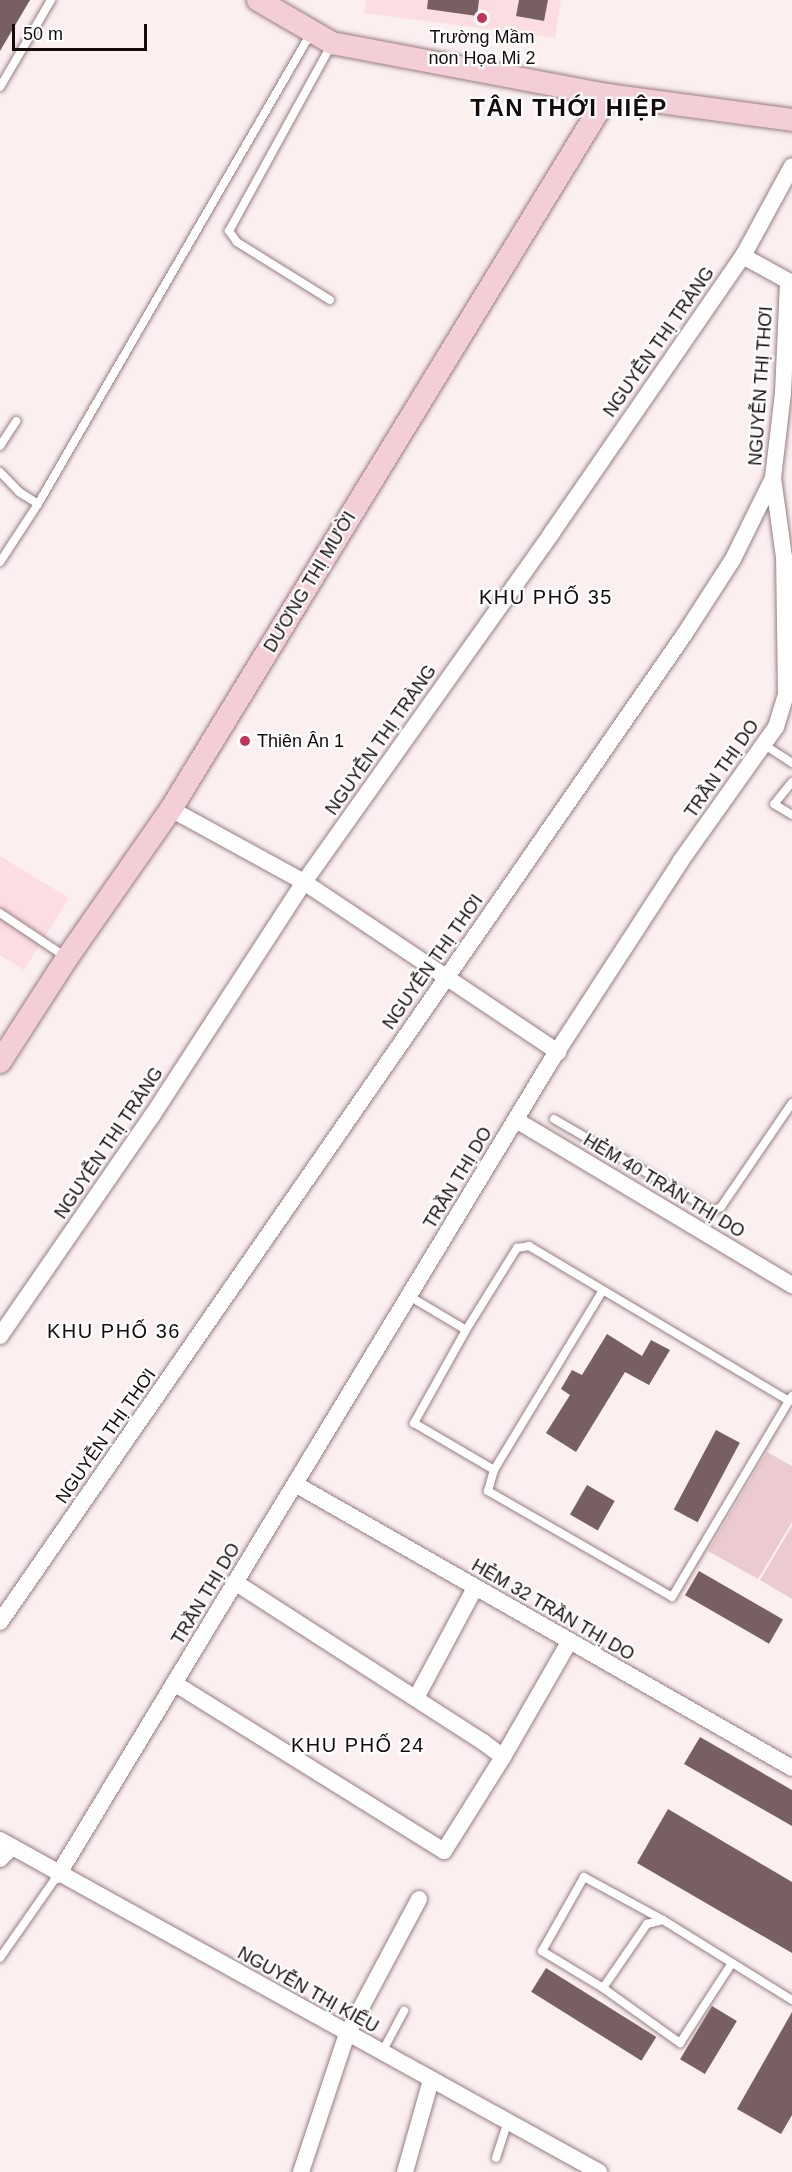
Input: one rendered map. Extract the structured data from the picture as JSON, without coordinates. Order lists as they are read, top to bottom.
{
  "streets": {
    "street": [
      "NGUYỄN THỊ TRÀNG",
      "NGUYỄN THỊ THƠI",
      "DƯƠNG THỊ MƯỜI",
      "TRẦN THỊ DO",
      "HẺM 40 TRẦN THỊ DO",
      "HẺM 32 TRẦN THỊ DO",
      "NGUYỄN THỊ KIỂU"
    ]
  },
  "crossings": [
    ["NGUYỄN THỊ THƠI", "TRẦN THỊ DO"],
    ["TRẦN THỊ DO", "HẺM 40 TRẦN THỊ DO"],
    ["TRẦN THỊ DO", "HẺM 32 TRẦN THỊ DO"],
    ["TRẦN THỊ DO", "NGUYỄN THỊ KIỂU"]
  ],
  "districts": [
    "TÂN THỚI HIỆP",
    "KHU PHỐ 35",
    "KHU PHỐ 36",
    "KHU PHỐ 24"
  ],
  "places": ["Trường Mầm non Họa Mi 2", "Thiên Ân 1"],
  "scale_bar": "50 m"
}
